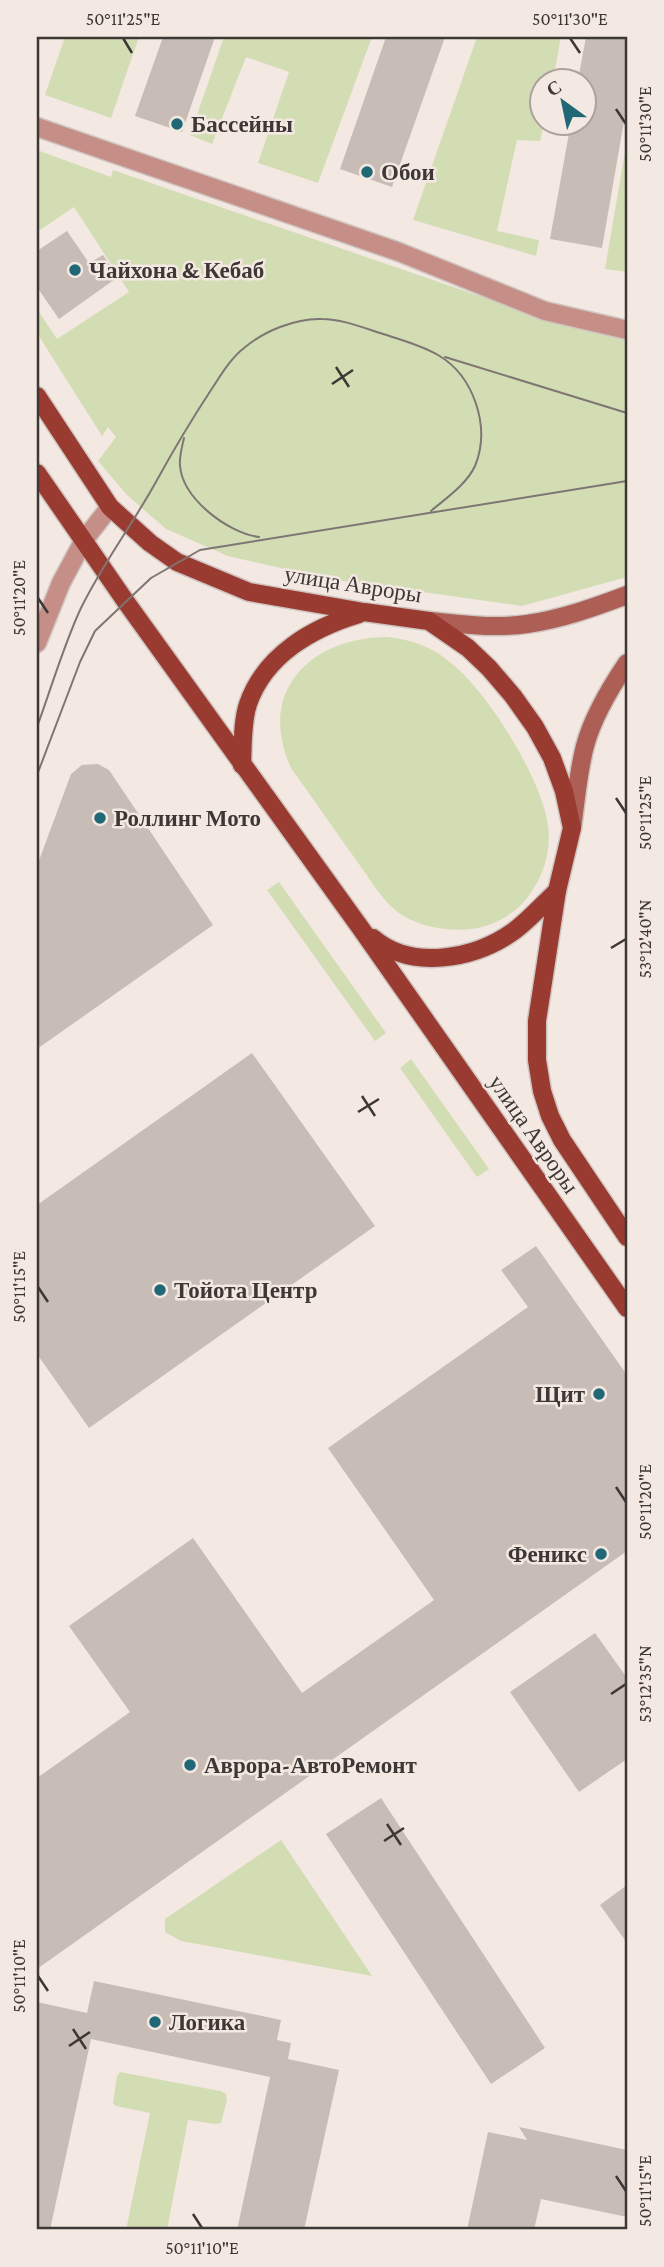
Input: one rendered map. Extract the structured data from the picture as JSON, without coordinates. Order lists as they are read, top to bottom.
{
  "streets": {
    "main road": ["улица Авроры"]
  },
  "places": [
    "Бассейны",
    "Обои",
    "Чайхона & Кебаб",
    "Роллинг Мото",
    "Тойота Центр",
    "Щит",
    "Феникс",
    "Аврора-АвтоРемонт",
    "Логика"
  ],
  "north": "top left",
  "coordinates": [
    "50°11'25\"E",
    "50°11'30\"E",
    "50°11'20\"E",
    "53°12'40\"N",
    "50°11'15\"E",
    "53°12'35\"N",
    "50°11'10\"E"
  ]
}
